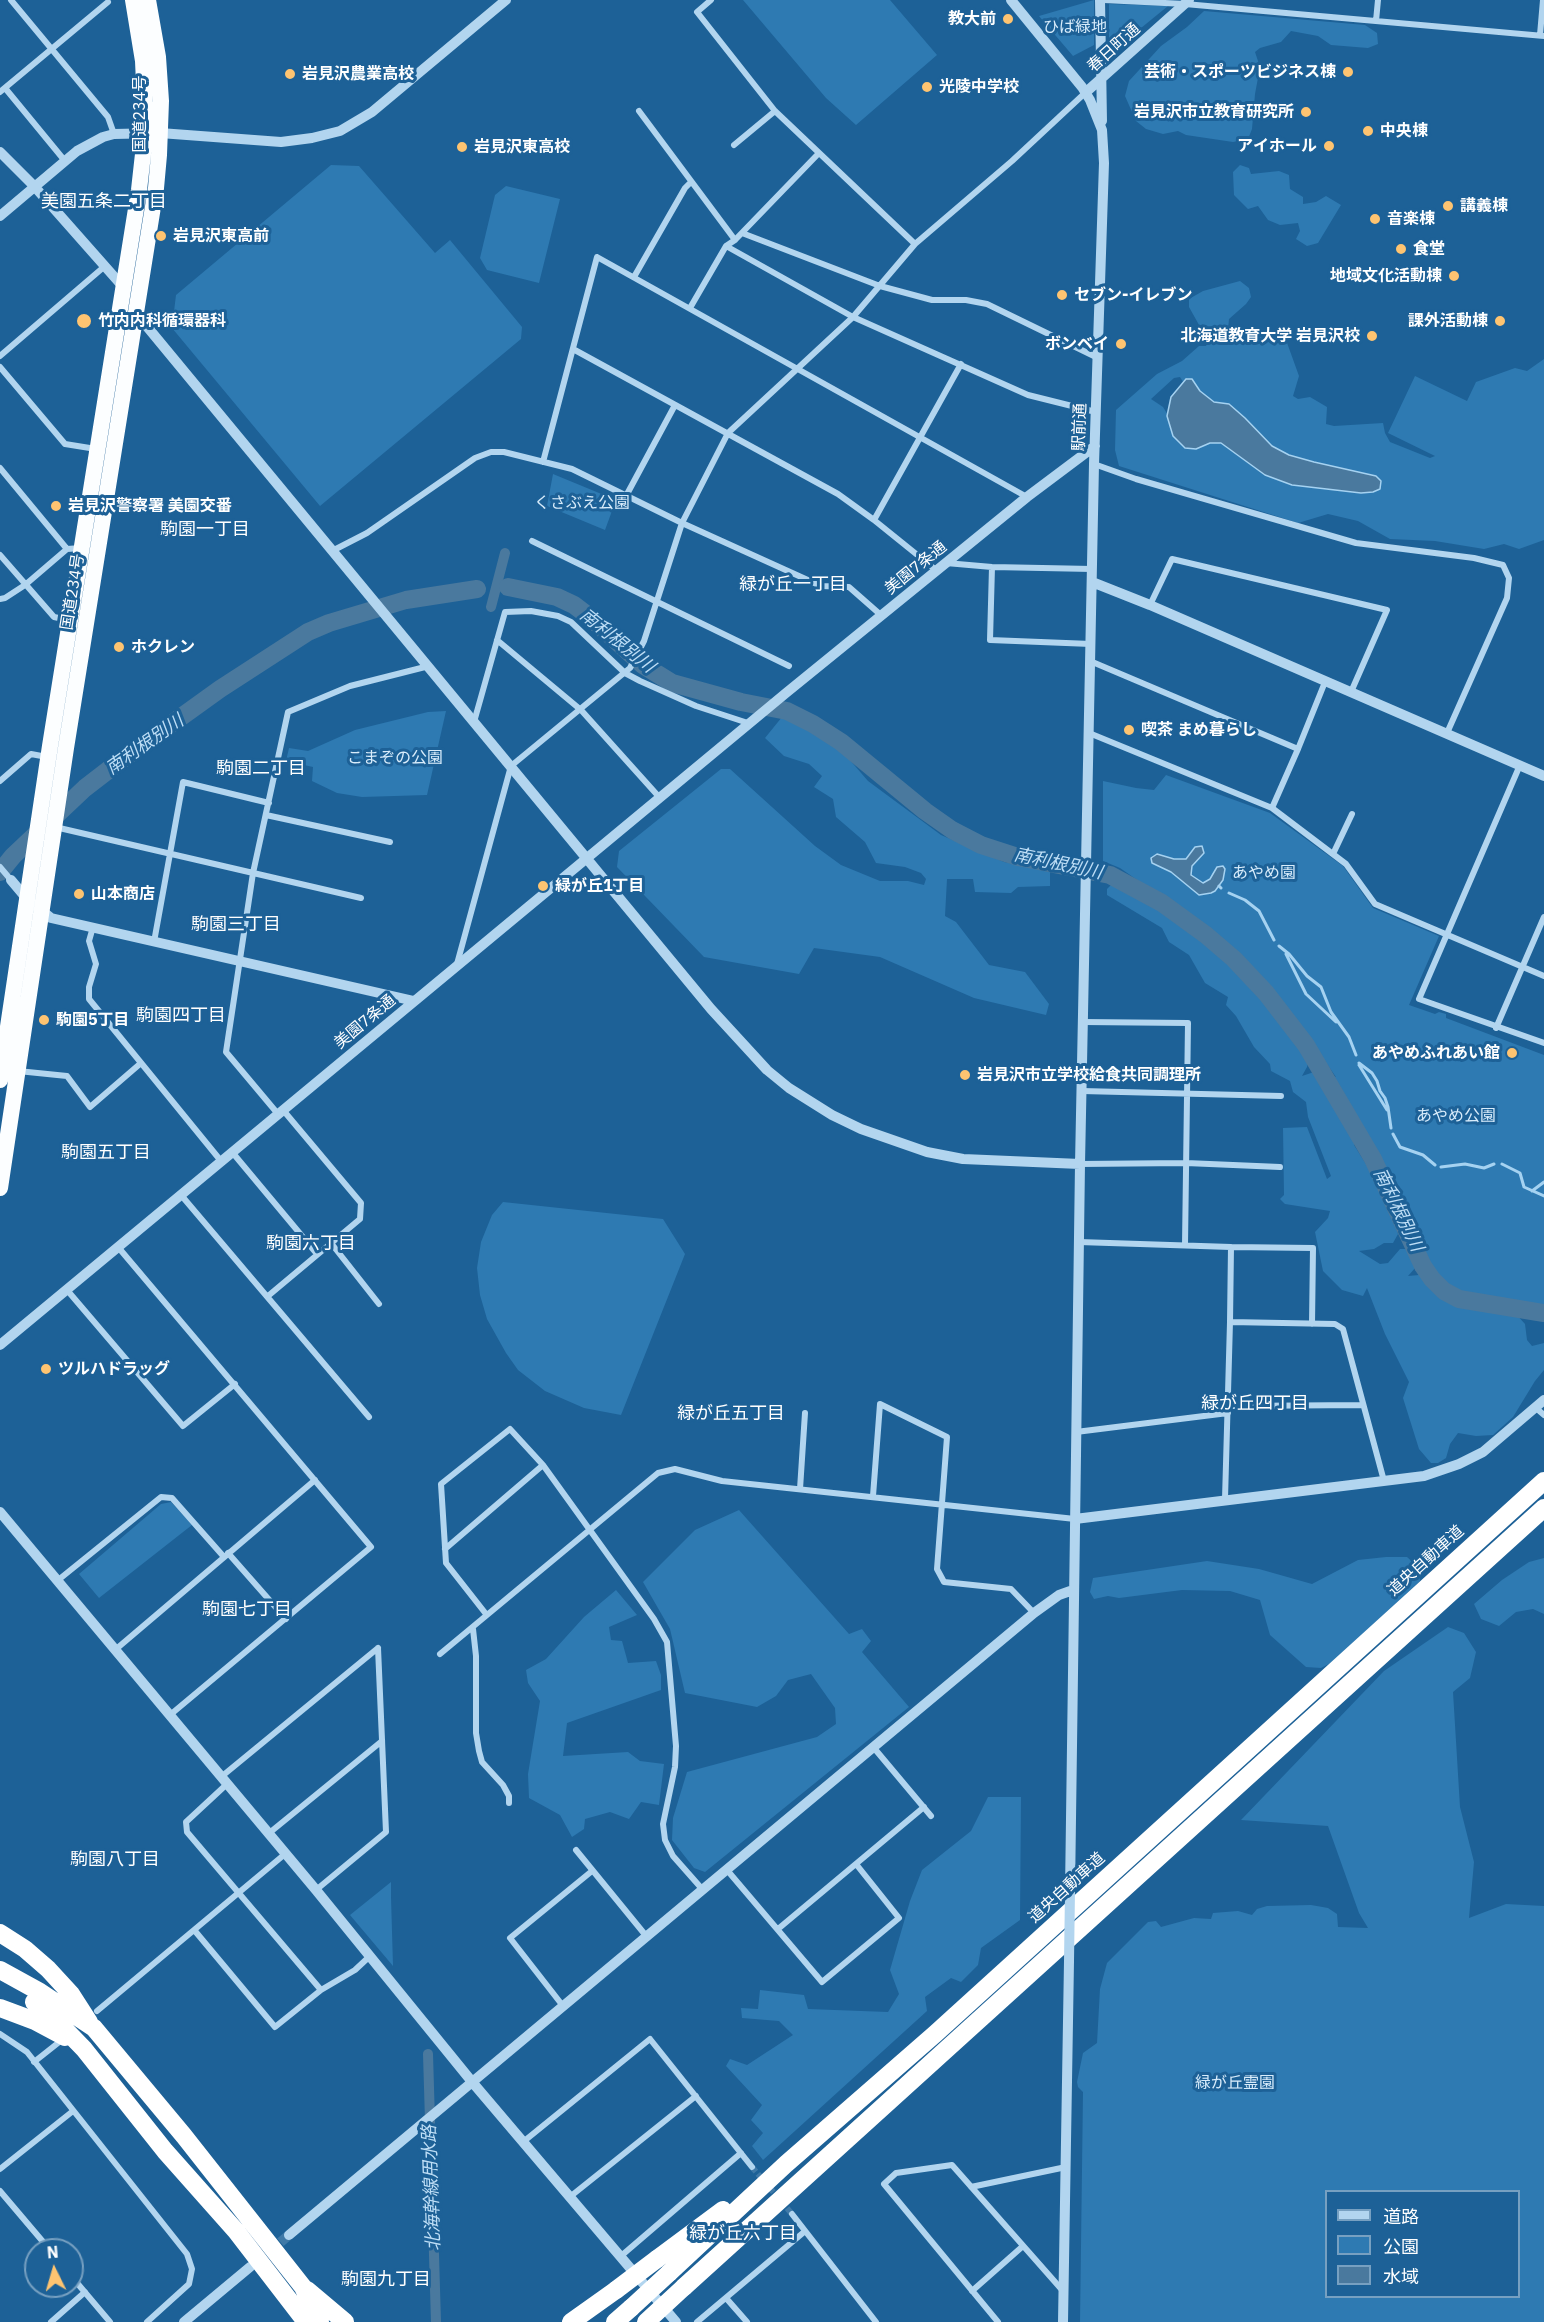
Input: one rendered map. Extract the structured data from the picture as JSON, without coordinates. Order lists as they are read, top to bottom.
{
  "streets": {
    "highway": ["国道234号", "道央自動車道"],
    "street": ["春日町通", "駅前通", "美園7条通"]
  },
  "crossings": [
    ["春日町通", "駅前通"],
    ["駅前通", "美園7条通"]
  ],
  "districts": [
    "美園五条二丁目",
    "駒園一丁目",
    "緑が丘一丁目",
    "駒園二丁目",
    "駒園三丁目",
    "駒園四丁目",
    "駒園五丁目",
    "駒園六丁目",
    "緑が丘四丁目",
    "緑が丘五丁目",
    "駒園七丁目",
    "駒園八丁目",
    "緑が丘六丁目",
    "駒園九丁目"
  ],
  "water": ["南利根別川", "北海幹線用水路"],
  "parks": [
    "ひば緑地",
    "くさぶえ公園",
    "こまぞの公園",
    "あやめ園",
    "あやめ公園",
    "緑が丘霊園"
  ],
  "places": [
    "教大前",
    "芸術・スポーツビジネス棟",
    "岩見沢農業高校",
    "光陵中学校",
    "岩見沢市立教育研究所",
    "中央棟",
    "アイホール",
    "岩見沢東高校",
    "講義棟",
    "音楽棟",
    "岩見沢東高前",
    "食堂",
    "地域文化活動棟",
    "セブン-イレブン",
    "竹内内科循環器科",
    "課外活動棟",
    "北海道教育大学 岩見沢校",
    "ボンベイ",
    "岩見沢警察署 美園交番",
    "ホクレン",
    "喫茶 まめ暮らし",
    "緑が丘1丁目",
    "山本商店",
    "駒園5丁目",
    "あやめふれあい館",
    "岩見沢市立学校給食共同調理所",
    "ツルハドラッグ"
  ],
  "legend": ["道路", "公園", "水域"],
  "north": "top"
}
